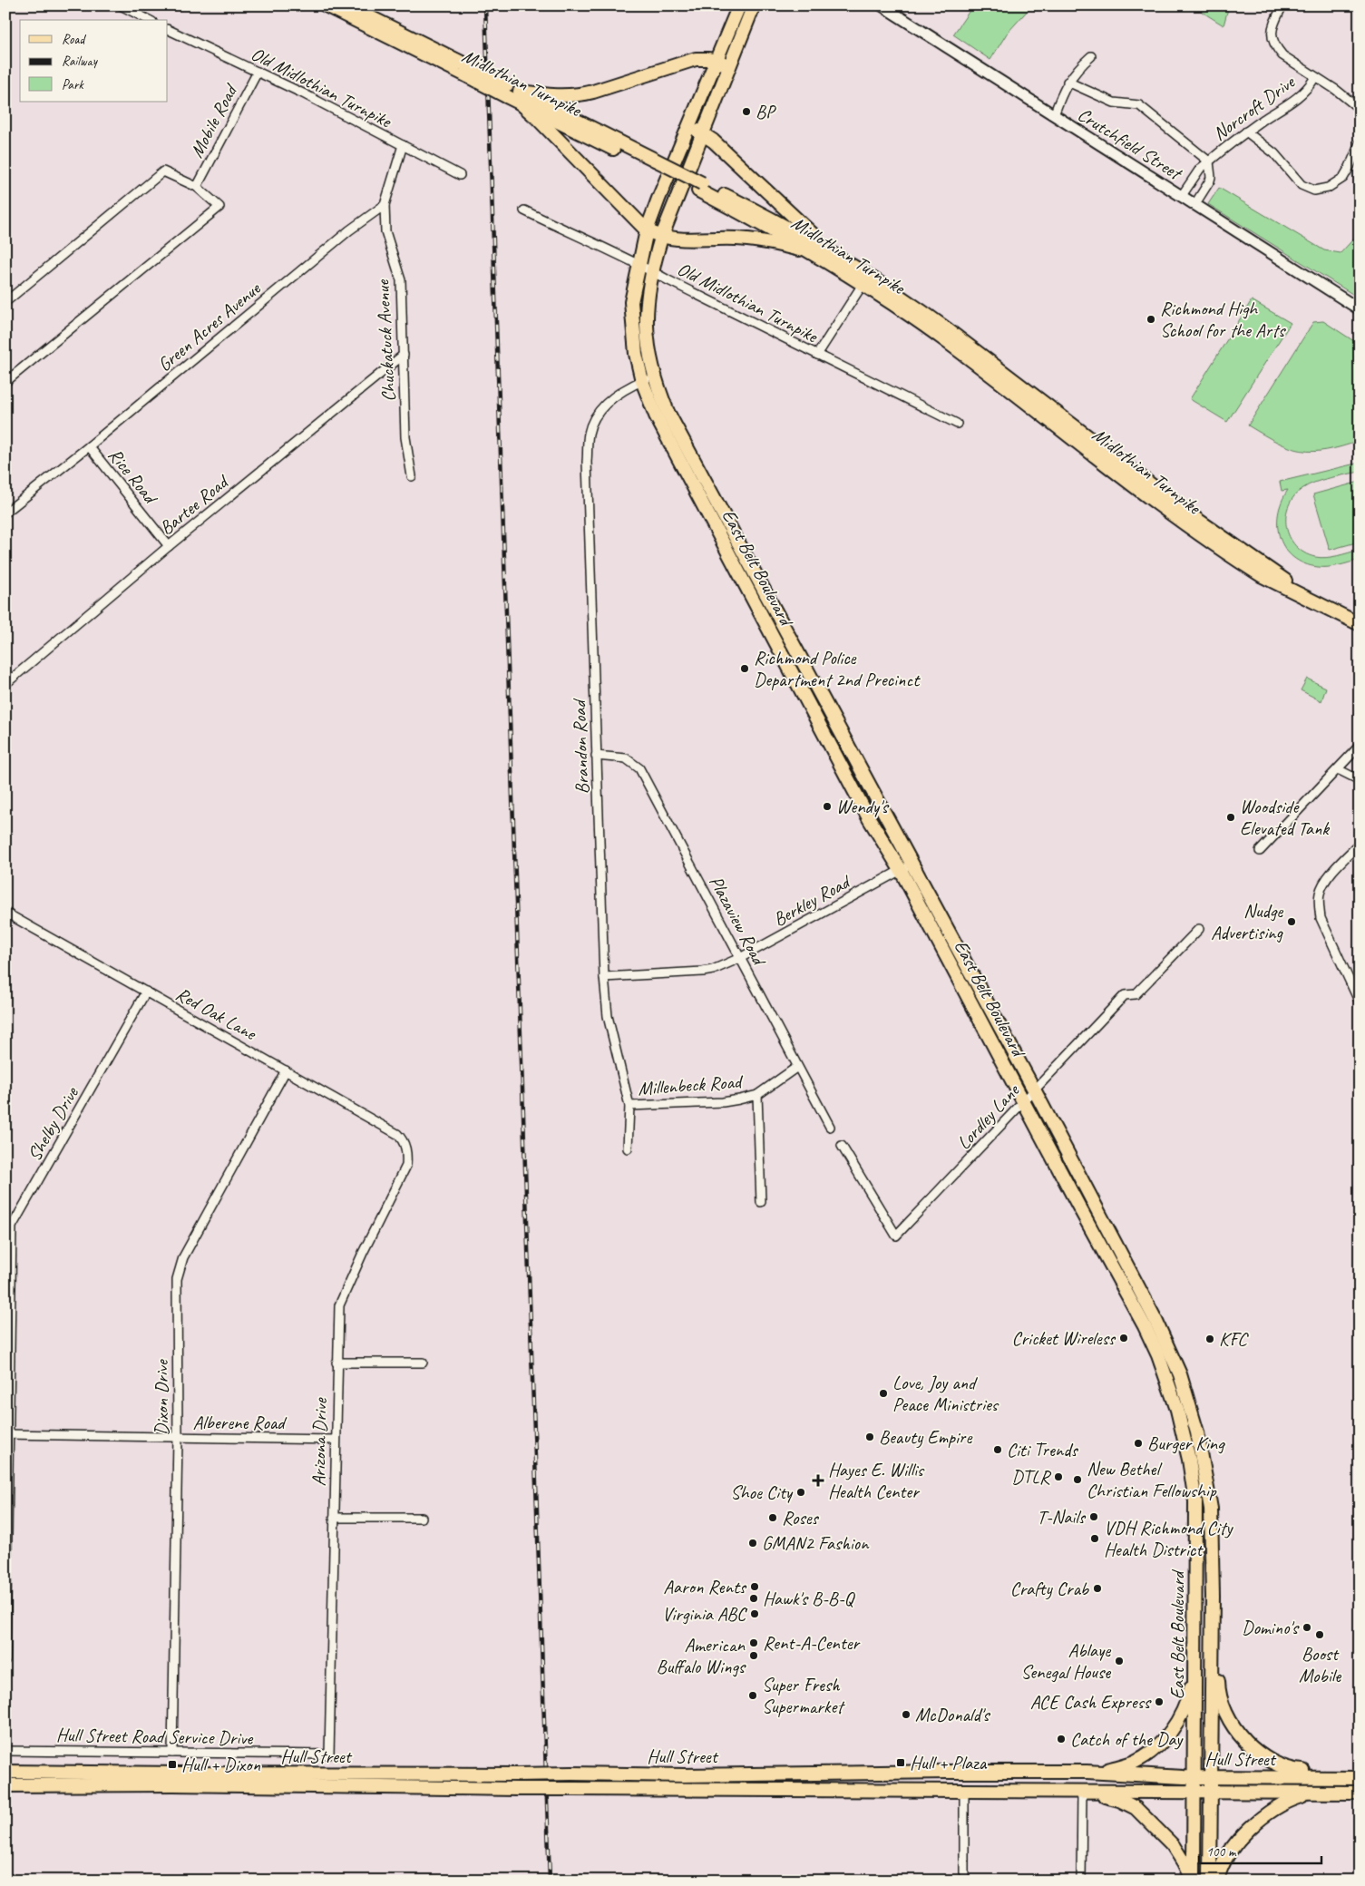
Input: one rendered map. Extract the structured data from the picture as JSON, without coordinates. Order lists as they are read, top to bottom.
{
  "streets": {
    "main road": ["Midlothian Turnpike", "East Belt Boulevard", "Hull Street"],
    "street": [
      "Old Midlothian Turnpike",
      "Norcroft Drive",
      "Mobile Road",
      "Crutchfield Street",
      "Green Acres Avenue",
      "Chuckatuck Avenue",
      "Rice Road",
      "Bartee Road",
      "Brandon Road",
      "Berkley Road",
      "Plazaview Road",
      "Red Oak Lane",
      "Millenbeck Road",
      "Lordley Lane",
      "Shelby Drive",
      "Dixon Drive",
      "Alberene Road",
      "Arizona Drive",
      "Hull Street Road Service Drive"
    ]
  },
  "crossings": [
    ["Old Midlothian Turnpike", "Mobile Road"],
    ["Old Midlothian Turnpike", "East Belt Boulevard"],
    ["Norcroft Drive", "Crutchfield Street"],
    ["Green Acres Avenue", "Chuckatuck Avenue"],
    ["Green Acres Avenue", "Rice Road"],
    ["Chuckatuck Avenue", "Bartee Road"],
    ["Rice Road", "Bartee Road"],
    ["East Belt Boulevard", "Brandon Road"],
    ["East Belt Boulevard", "Berkley Road"],
    ["East Belt Boulevard", "Lordley Lane"],
    ["East Belt Boulevard", "Hull Street"],
    ["Brandon Road", "Berkley Road"],
    ["Brandon Road", "Plazaview Road"],
    ["Brandon Road", "Millenbeck Road"],
    ["Berkley Road", "Plazaview Road"],
    ["Plazaview Road", "Millenbeck Road"],
    ["Red Oak Lane", "Shelby Drive"],
    ["Red Oak Lane", "Dixon Drive"],
    ["Red Oak Lane", "Arizona Drive"],
    ["Shelby Drive", "Alberene Road"],
    ["Dixon Drive", "Alberene Road"],
    ["Dixon Drive", "Hull Street Road Service Drive"],
    ["Alberene Road", "Arizona Drive"],
    ["Arizona Drive", "Hull Street Road Service Drive"]
  ],
  "places": {
    "other": [
      "BP",
      "Richmond High School for the Arts",
      "Richmond Police Department 2nd Precinct",
      "Wendy's",
      "Woodside Elevated Tank",
      "Nudge Advertising",
      "Cricket Wireless",
      "KFC",
      "Love, Joy and Peace Ministries",
      "Beauty Empire",
      "Burger King",
      "Citi Trends",
      "DTLR",
      "New Bethel Christian Fellowship",
      "Shoe City",
      "T-Nails",
      "Roses",
      "VDH Richmond City Health District",
      "GMAN2 Fashion",
      "Aaron Rents",
      "Crafty Crab",
      "Hawk's B-B-Q",
      "Virginia ABC",
      "Domino's",
      "Boost Mobile",
      "Rent-A-Center",
      "American Buffalo Wings",
      "Ablaye Senegal House",
      "Super Fresh Supermarket",
      "ACE Cash Express",
      "McDonald's",
      "Catch of the Day"
    ],
    "health": ["Hayes E. Willis Health Center"],
    "transit": ["Hull + Plaza", "Hull + Dixon"]
  },
  "legend": ["Road", "Railway", "Park"],
  "scale_bar": "100 m"
}
